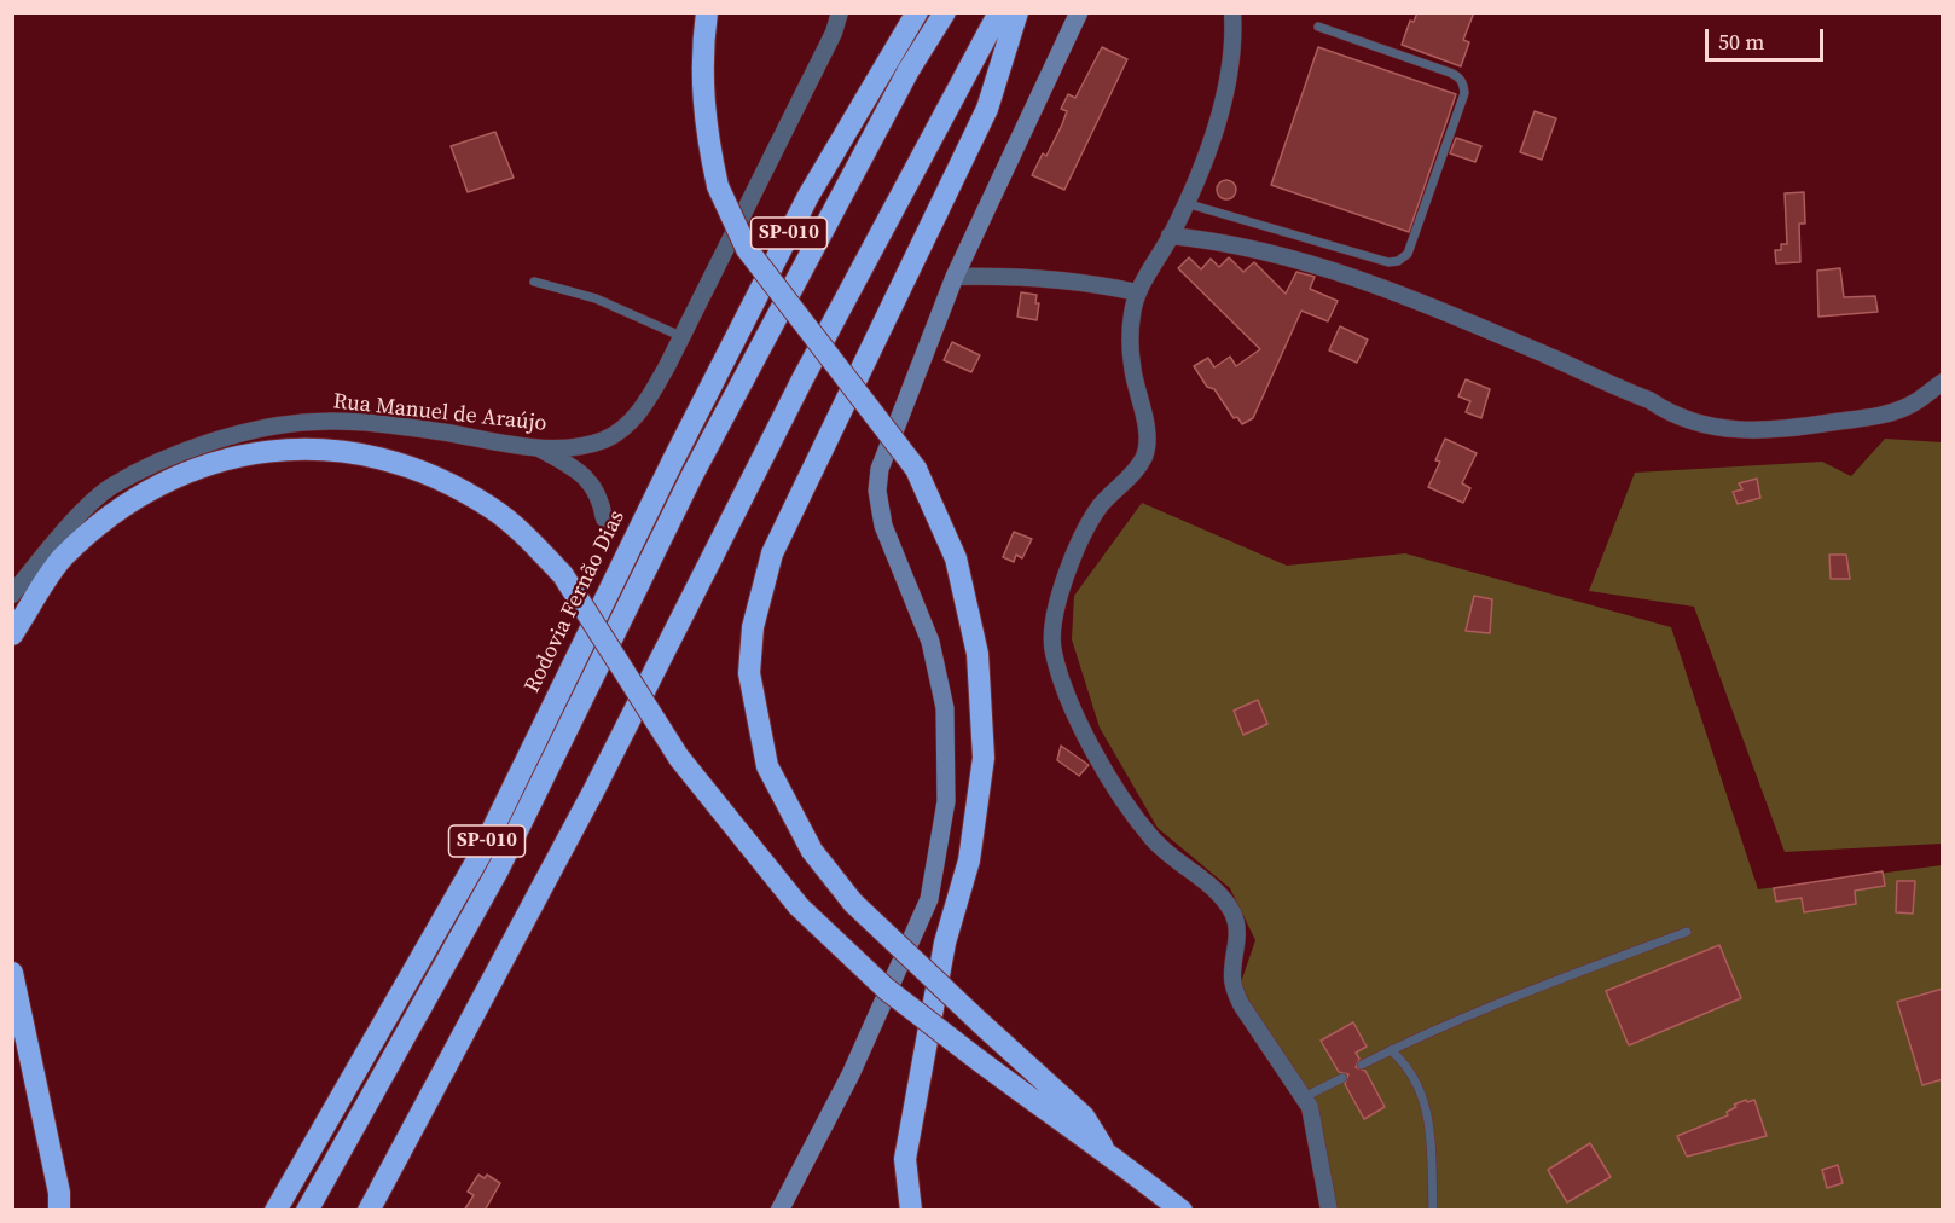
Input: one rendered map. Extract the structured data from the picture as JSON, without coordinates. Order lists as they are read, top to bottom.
{
  "streets": {
    "highway": ["SP-010", "Rodovia Fernão Dias"],
    "street": ["Rua Manuel de Araújo"]
  },
  "scale_bar": "50 m"
}
